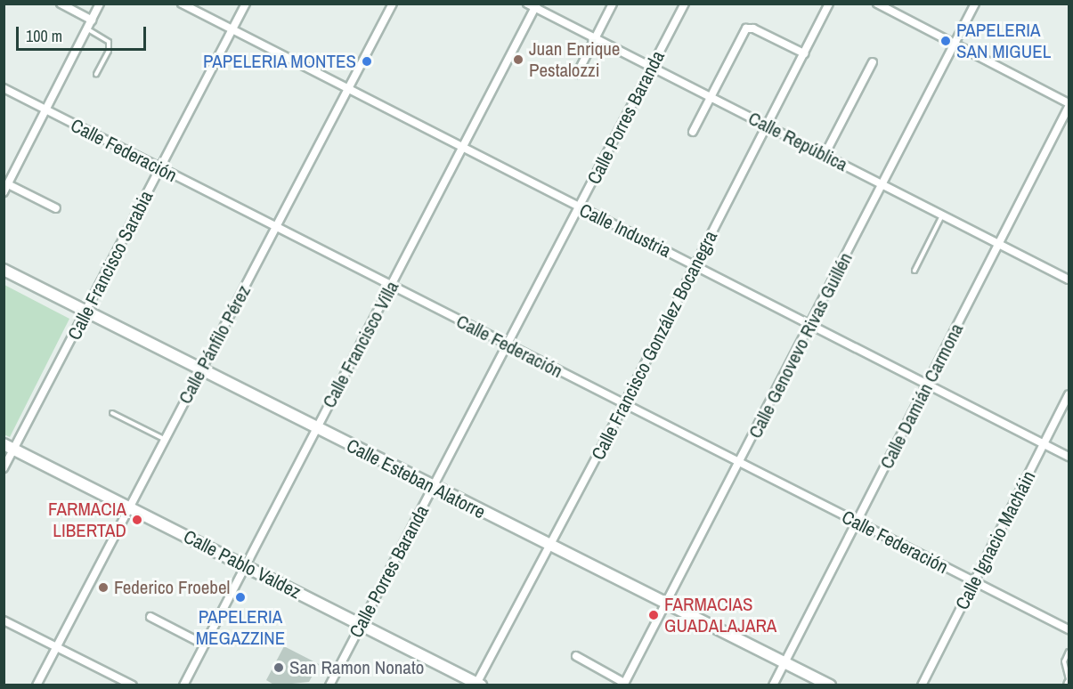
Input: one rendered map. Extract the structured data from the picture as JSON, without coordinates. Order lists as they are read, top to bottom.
{
  "streets": {
    "street": [
      "Calle Porres Baranda",
      "Calle República",
      "Calle Federación",
      "Calle Industria",
      "Calle Francisco Sarabia",
      "Calle Pánfilo Pérez",
      "Calle Francisco Villa",
      "Calle Francisco González Bocanegra",
      "Calle Genovevo Rivas Guillén",
      "Calle Damián Carmona",
      "Calle Esteban Alatorre",
      "Calle Ignacio Macháin",
      "Calle Pablo Valdez"
    ]
  },
  "crossings": [
    ["Calle Porres Baranda", "Calle República"],
    ["Calle Porres Baranda", "Calle Federación"],
    ["Calle Porres Baranda", "Calle Industria"],
    ["Calle Porres Baranda", "Calle Esteban Alatorre"],
    ["Calle Porres Baranda", "Calle Pablo Valdez"],
    ["Calle República", "Calle Francisco Villa"],
    ["Calle República", "Calle Francisco González Bocanegra"],
    ["Calle República", "Calle Genovevo Rivas Guillén"],
    ["Calle República", "Calle Damián Carmona"],
    ["Calle Federación", "Calle Francisco Sarabia"],
    ["Calle Federación", "Calle Pánfilo Pérez"],
    ["Calle Federación", "Calle Francisco Villa"],
    ["Calle Federación", "Calle Francisco González Bocanegra"],
    ["Calle Federación", "Calle Genovevo Rivas Guillén"],
    ["Calle Federación", "Calle Damián Carmona"],
    ["Calle Federación", "Calle Ignacio Macháin"],
    ["Calle Industria", "Calle Francisco Sarabia"],
    ["Calle Industria", "Calle Pánfilo Pérez"],
    ["Calle Industria", "Calle Francisco Villa"],
    ["Calle Industria", "Calle Francisco González Bocanegra"],
    ["Calle Industria", "Calle Genovevo Rivas Guillén"],
    ["Calle Industria", "Calle Damián Carmona"],
    ["Calle Industria", "Calle Ignacio Macháin"],
    ["Calle Francisco Sarabia", "Calle Esteban Alatorre"],
    ["Calle Francisco Sarabia", "Calle Pablo Valdez"],
    ["Calle Pánfilo Pérez", "Calle Esteban Alatorre"],
    ["Calle Pánfilo Pérez", "Calle Pablo Valdez"],
    ["Calle Francisco Villa", "Calle Esteban Alatorre"],
    ["Calle Francisco Villa", "Calle Pablo Valdez"],
    ["Calle Francisco González Bocanegra", "Calle Esteban Alatorre"],
    ["Calle Francisco González Bocanegra", "Calle Pablo Valdez"],
    ["Calle Genovevo Rivas Guillén", "Calle Esteban Alatorre"],
    ["Calle Damián Carmona", "Calle Esteban Alatorre"]
  ],
  "places": [
    "PAPELERIA SAN MIGUEL",
    "Juan Enrique Pestalozzi",
    "PAPELERIA MONTES",
    "FARMACIA LIBERTAD",
    "Federico Froebel",
    "PAPELERIA MEGAZZINE",
    "FARMACIAS GUADALAJARA",
    "San Ramon Nonato"
  ],
  "scale_bar": "100 m"
}
